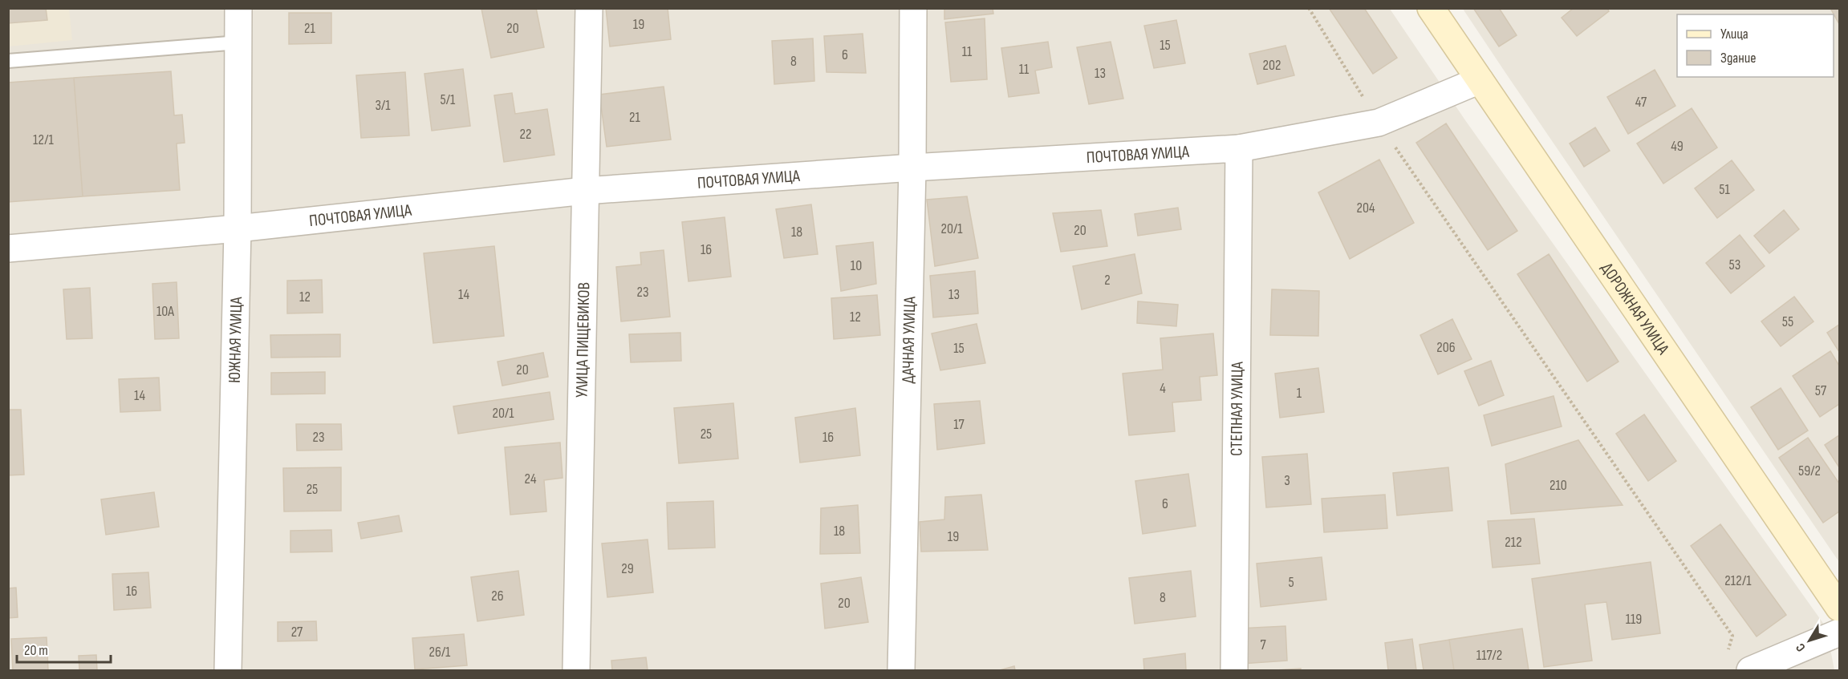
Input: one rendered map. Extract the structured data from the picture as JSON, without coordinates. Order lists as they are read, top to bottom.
{
  "streets": {
    "main road": ["ДОРОЖНАЯ УЛИЦА"],
    "street": [
      "ПОЧТОВАЯ УЛИЦА",
      "УЛИЦА ПИЩЕВИКОВ",
      "ЮЖНАЯ УЛИЦА",
      "ДАЧНАЯ УЛИЦА",
      "СТЕПНАЯ УЛИЦА"
    ]
  },
  "crossings": [
    ["ПОЧТОВАЯ УЛИЦА", "ДОРОЖНАЯ УЛИЦА"],
    ["ПОЧТОВАЯ УЛИЦА", "УЛИЦА ПИЩЕВИКОВ"],
    ["ПОЧТОВАЯ УЛИЦА", "ЮЖНАЯ УЛИЦА"],
    ["ПОЧТОВАЯ УЛИЦА", "ДАЧНАЯ УЛИЦА"],
    ["ПОЧТОВАЯ УЛИЦА", "СТЕПНАЯ УЛИЦА"]
  ],
  "house_numbers": [
    "19",
    "21",
    "20",
    "15",
    "11",
    "6",
    "8",
    "202",
    "11",
    "13",
    "5/1",
    "47",
    "3/1",
    "21",
    "22",
    "12/1",
    "49",
    "51",
    "204",
    "20/1",
    "20",
    "18",
    "16",
    "53",
    "10",
    "2",
    "23",
    "14",
    "13",
    "12",
    "10А",
    "12",
    "55",
    "206",
    "15",
    "20",
    "4",
    "57",
    "1",
    "14",
    "20/1",
    "17",
    "25",
    "23",
    "16",
    "59/2",
    "24",
    "3",
    "210",
    "25",
    "6",
    "18",
    "19",
    "212",
    "29",
    "212/1",
    "5",
    "16",
    "26",
    "8",
    "20",
    "119",
    "27",
    "7",
    "26/1",
    "117/2"
  ],
  "legend": ["Улица", "Здание"],
  "scale_bar": "20 m",
  "north": "bottom left"
}
